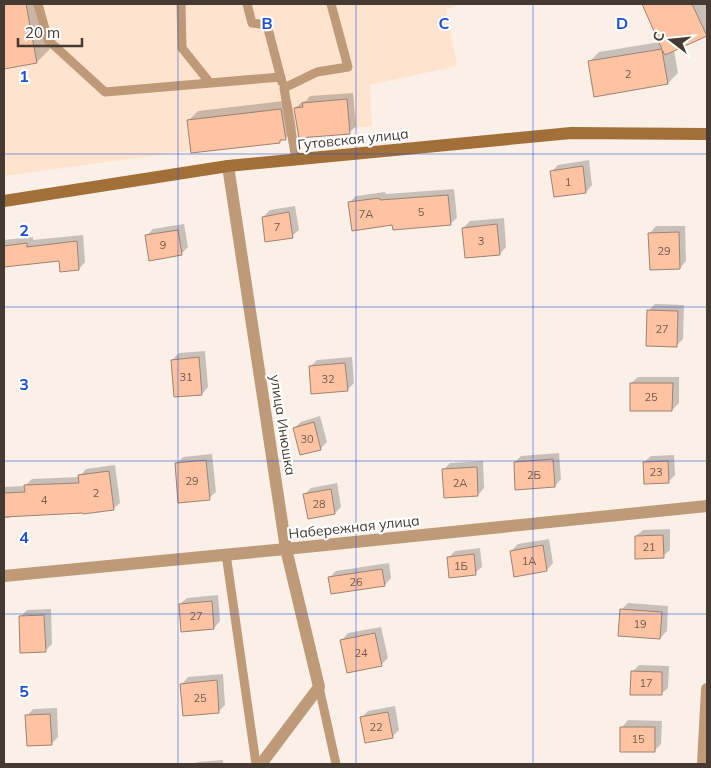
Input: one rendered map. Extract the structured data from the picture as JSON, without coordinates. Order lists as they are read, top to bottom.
{
  "streets": {
    "street": ["Гутовская улица", "улица Инюшка", "Набережная улица"]
  },
  "crossings": [
    ["Гутовская улица", "улица Инюшка"],
    ["улица Инюшка", "Набережная улица"]
  ],
  "house_numbers": [
    "2",
    "1",
    "5",
    "7А",
    "7",
    "3",
    "9",
    "29",
    "27",
    "31",
    "32",
    "25",
    "30",
    "23",
    "2Б",
    "29",
    "2А",
    "2",
    "4",
    "28",
    "21",
    "1А",
    "1Б",
    "26",
    "27",
    "19",
    "24",
    "17",
    "25",
    "22",
    "15"
  ],
  "scale_bar": "20 m",
  "north": "left",
  "grid": {
    "columns": ["B", "C", "D"],
    "rows": [
      "1",
      "2",
      "3",
      "4",
      "5"
    ]
  }
}
